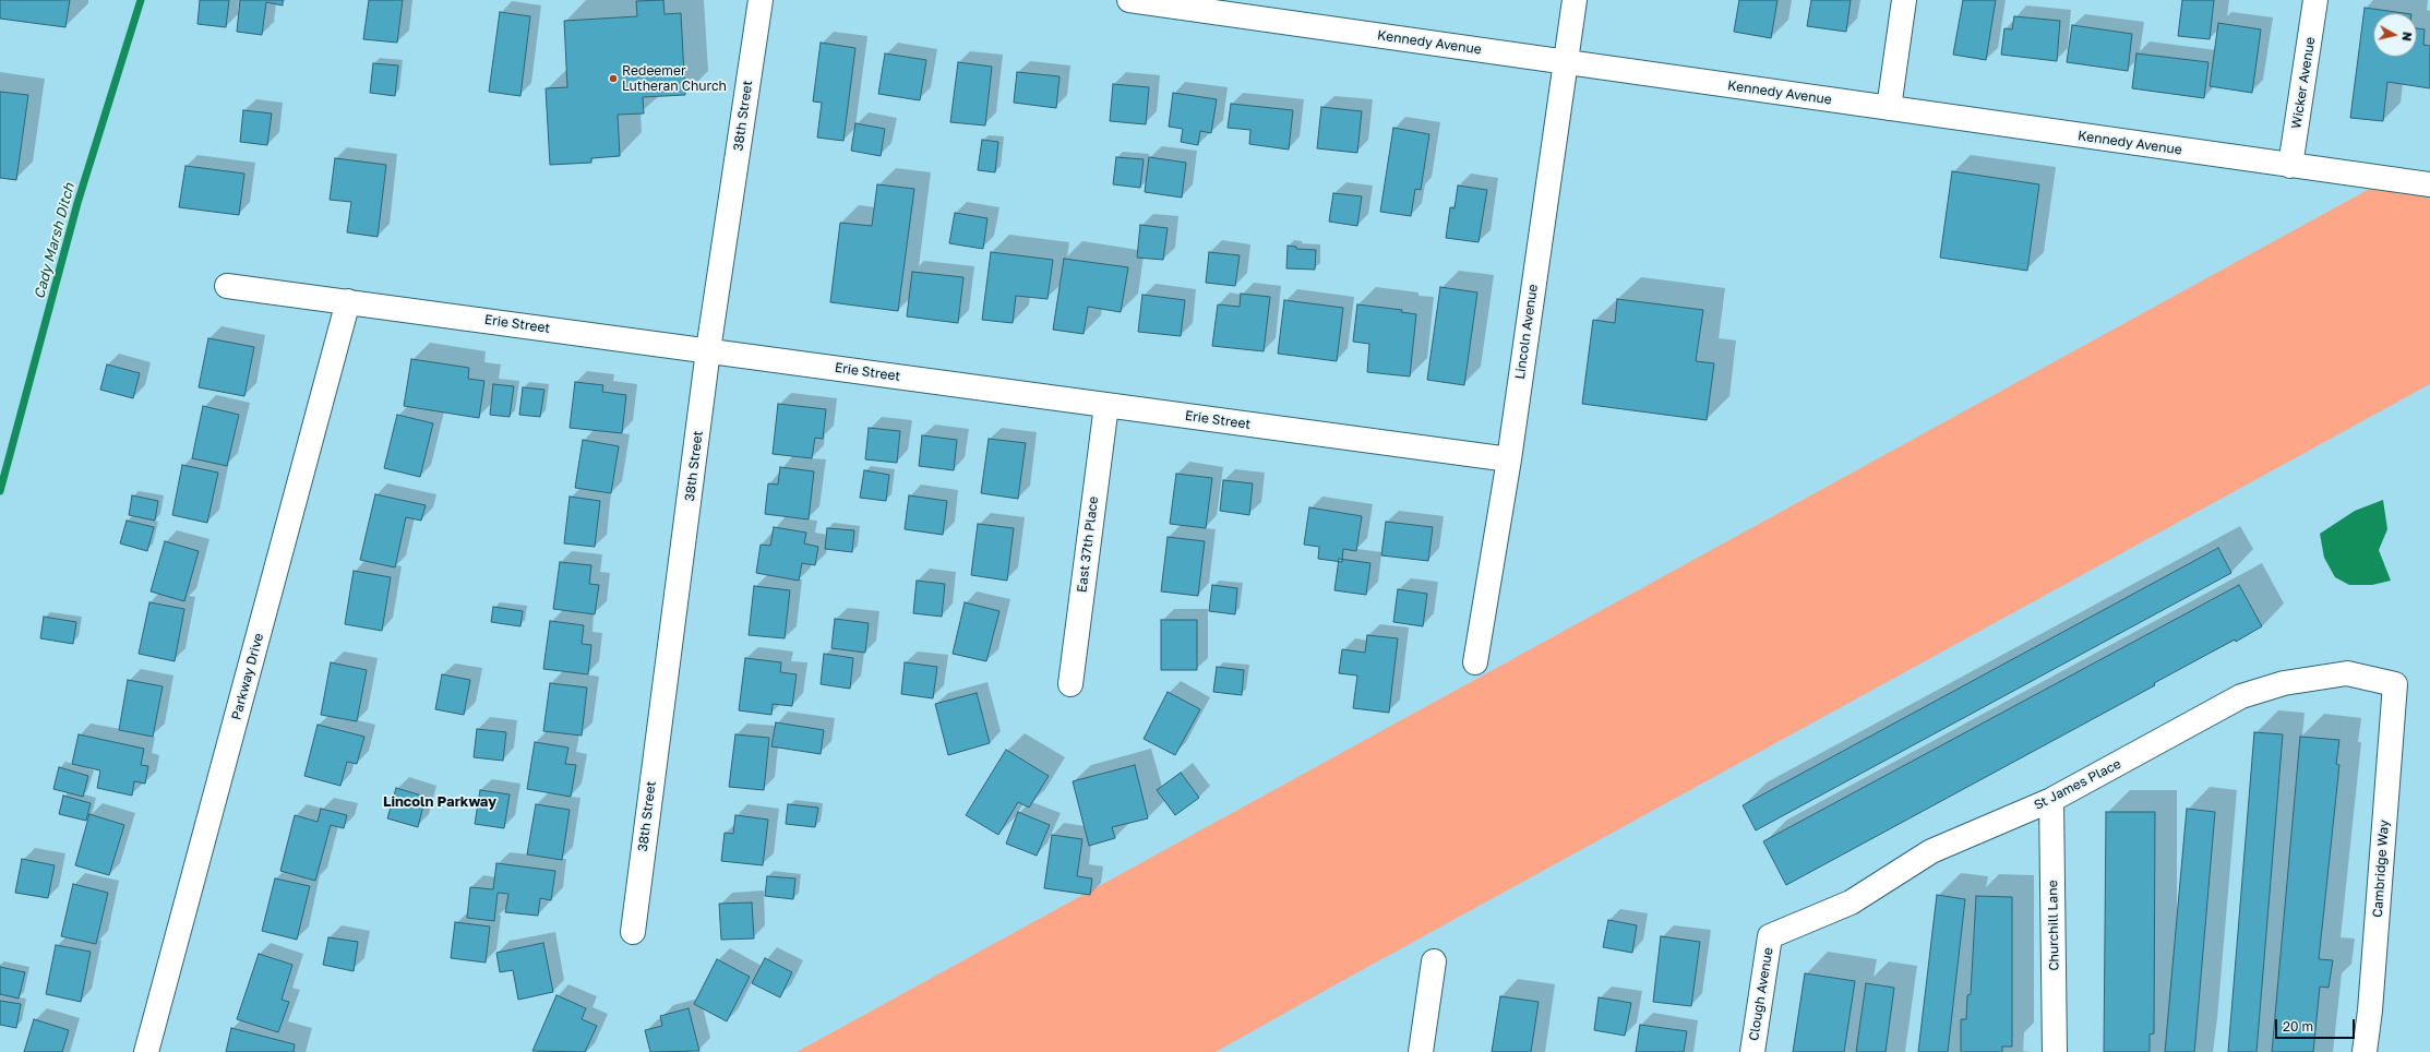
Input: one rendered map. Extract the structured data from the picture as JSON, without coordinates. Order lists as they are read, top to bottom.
{
  "streets": {
    "street": [
      "Kennedy Avenue",
      "Wicker Avenue",
      "38th Street",
      "Erie Street",
      "Lincoln Avenue",
      "East 37th Place",
      "Parkway Drive",
      "St James Place",
      "Cambridge Way",
      "Churchill Lane",
      "Clough Avenue"
    ]
  },
  "crossings": [
    ["Kennedy Avenue", "Wicker Avenue"],
    ["Kennedy Avenue", "Lincoln Avenue"],
    ["38th Street", "Erie Street"],
    ["Erie Street", "Lincoln Avenue"],
    ["Erie Street", "East 37th Place"],
    ["Erie Street", "Parkway Drive"],
    ["St James Place", "Cambridge Way"],
    ["St James Place", "Churchill Lane"],
    ["St James Place", "Clough Avenue"]
  ],
  "districts": ["Lincoln Parkway"],
  "water": ["Cady Marsh Ditch"],
  "places": ["Redeemer Lutheran Church"],
  "scale_bar": "20 m",
  "north": "right"
}
